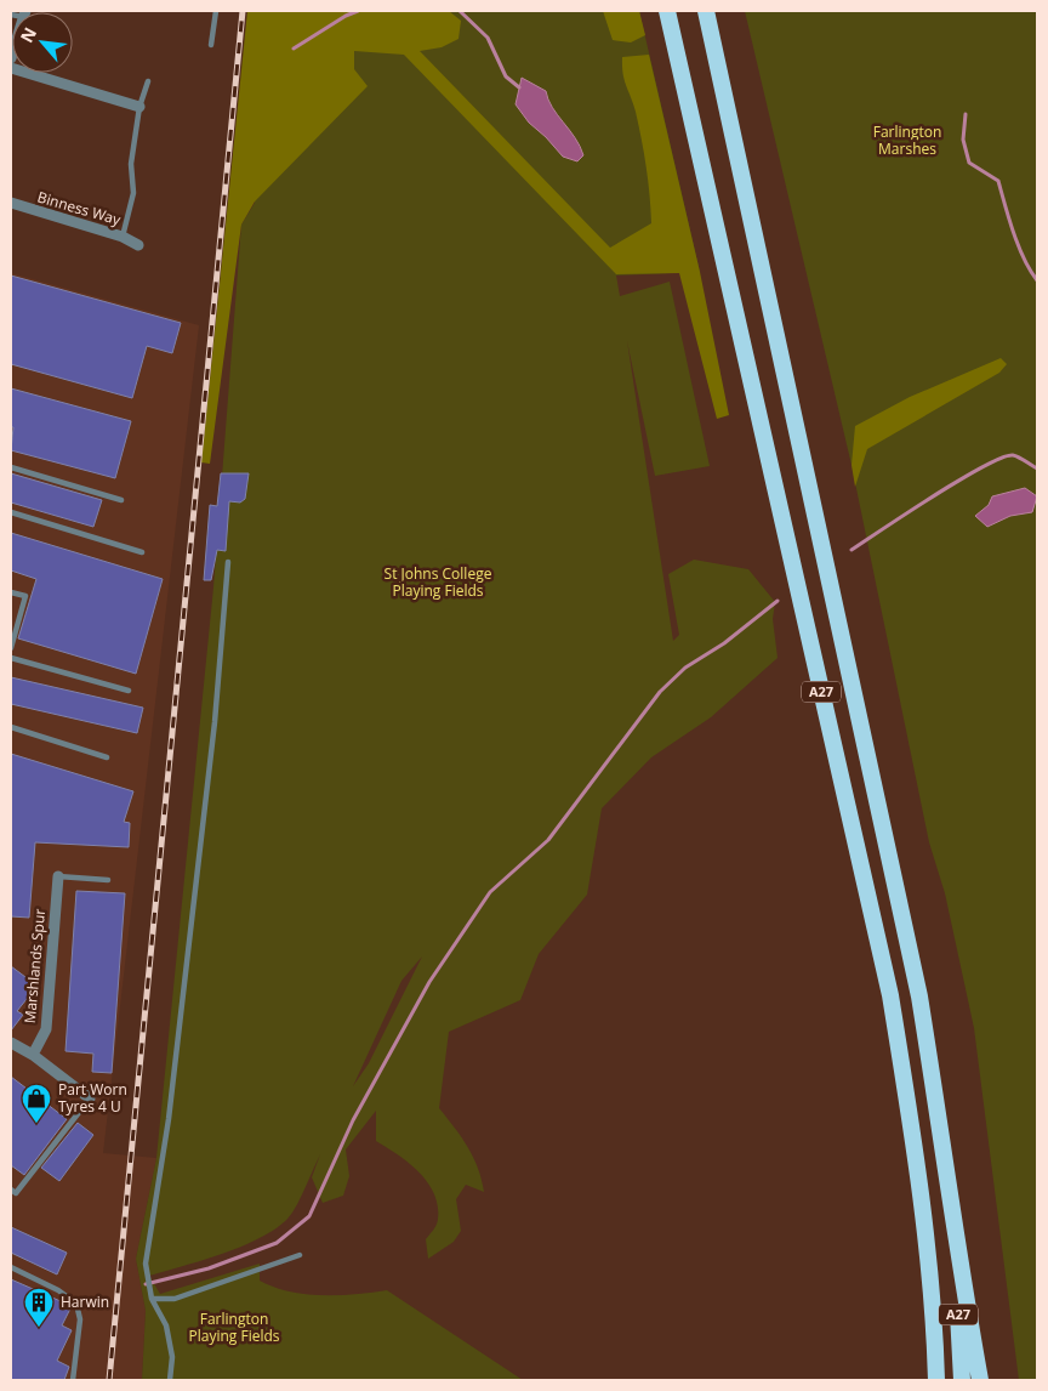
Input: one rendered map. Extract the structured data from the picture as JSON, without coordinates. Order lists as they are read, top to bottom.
{
  "streets": {
    "highway": ["A27"],
    "street": ["Binness Way", "Marshlands Spur"]
  },
  "parks": ["Farlington Marshes", "St Johns College Playing Fields", "Farlington Playing Fields"],
  "places": {
    "shop": ["Part Worn Tyres 4 U"],
    "building": ["Harwin"]
  },
  "north": "top left"
}
